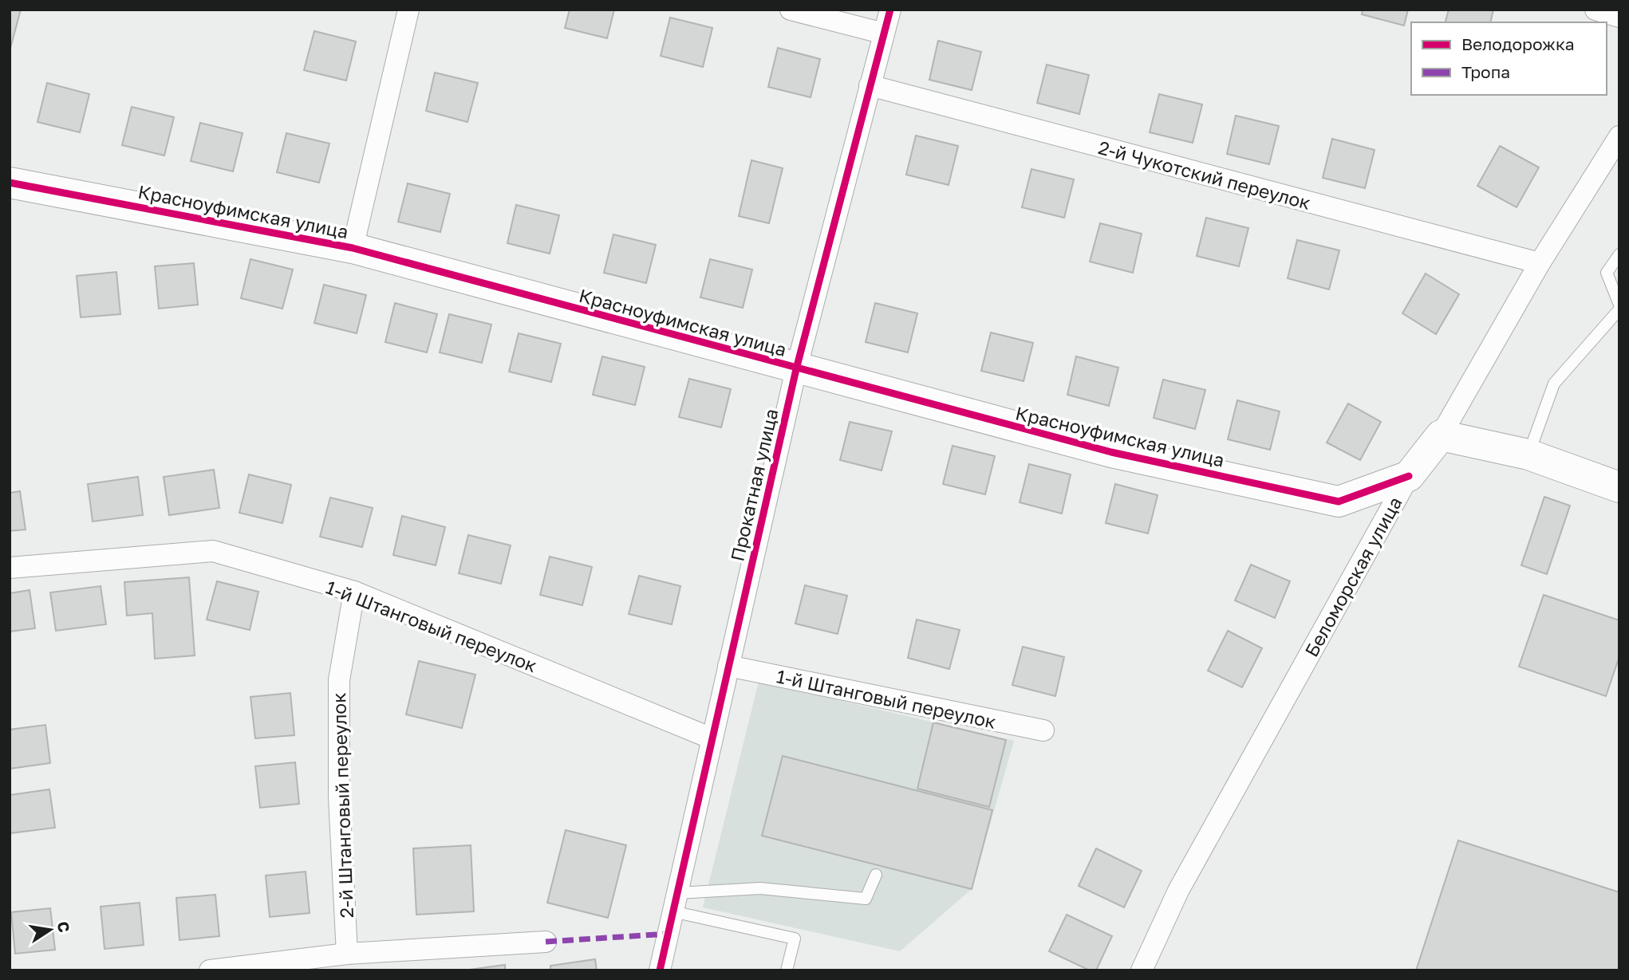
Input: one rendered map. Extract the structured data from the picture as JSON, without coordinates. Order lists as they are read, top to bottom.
{
  "streets": {
    "street": [
      "2-й Чукотский переулок",
      "Красноуфимская улица",
      "Прокатная улица",
      "Беломорская улица",
      "1-й Штанговый переулок",
      "2-й Штанговый переулок"
    ]
  },
  "crossings": [
    ["2-й Чукотский переулок", "Прокатная улица"],
    ["2-й Чукотский переулок", "Беломорская улица"],
    ["Красноуфимская улица", "Прокатная улица"],
    ["Красноуфимская улица", "Беломорская улица"],
    ["Прокатная улица", "1-й Штанговый переулок"],
    ["1-й Штанговый переулок", "2-й Штанговый переулок"]
  ],
  "legend": ["Велодорожка", "Тропа"],
  "north": "right"
}
